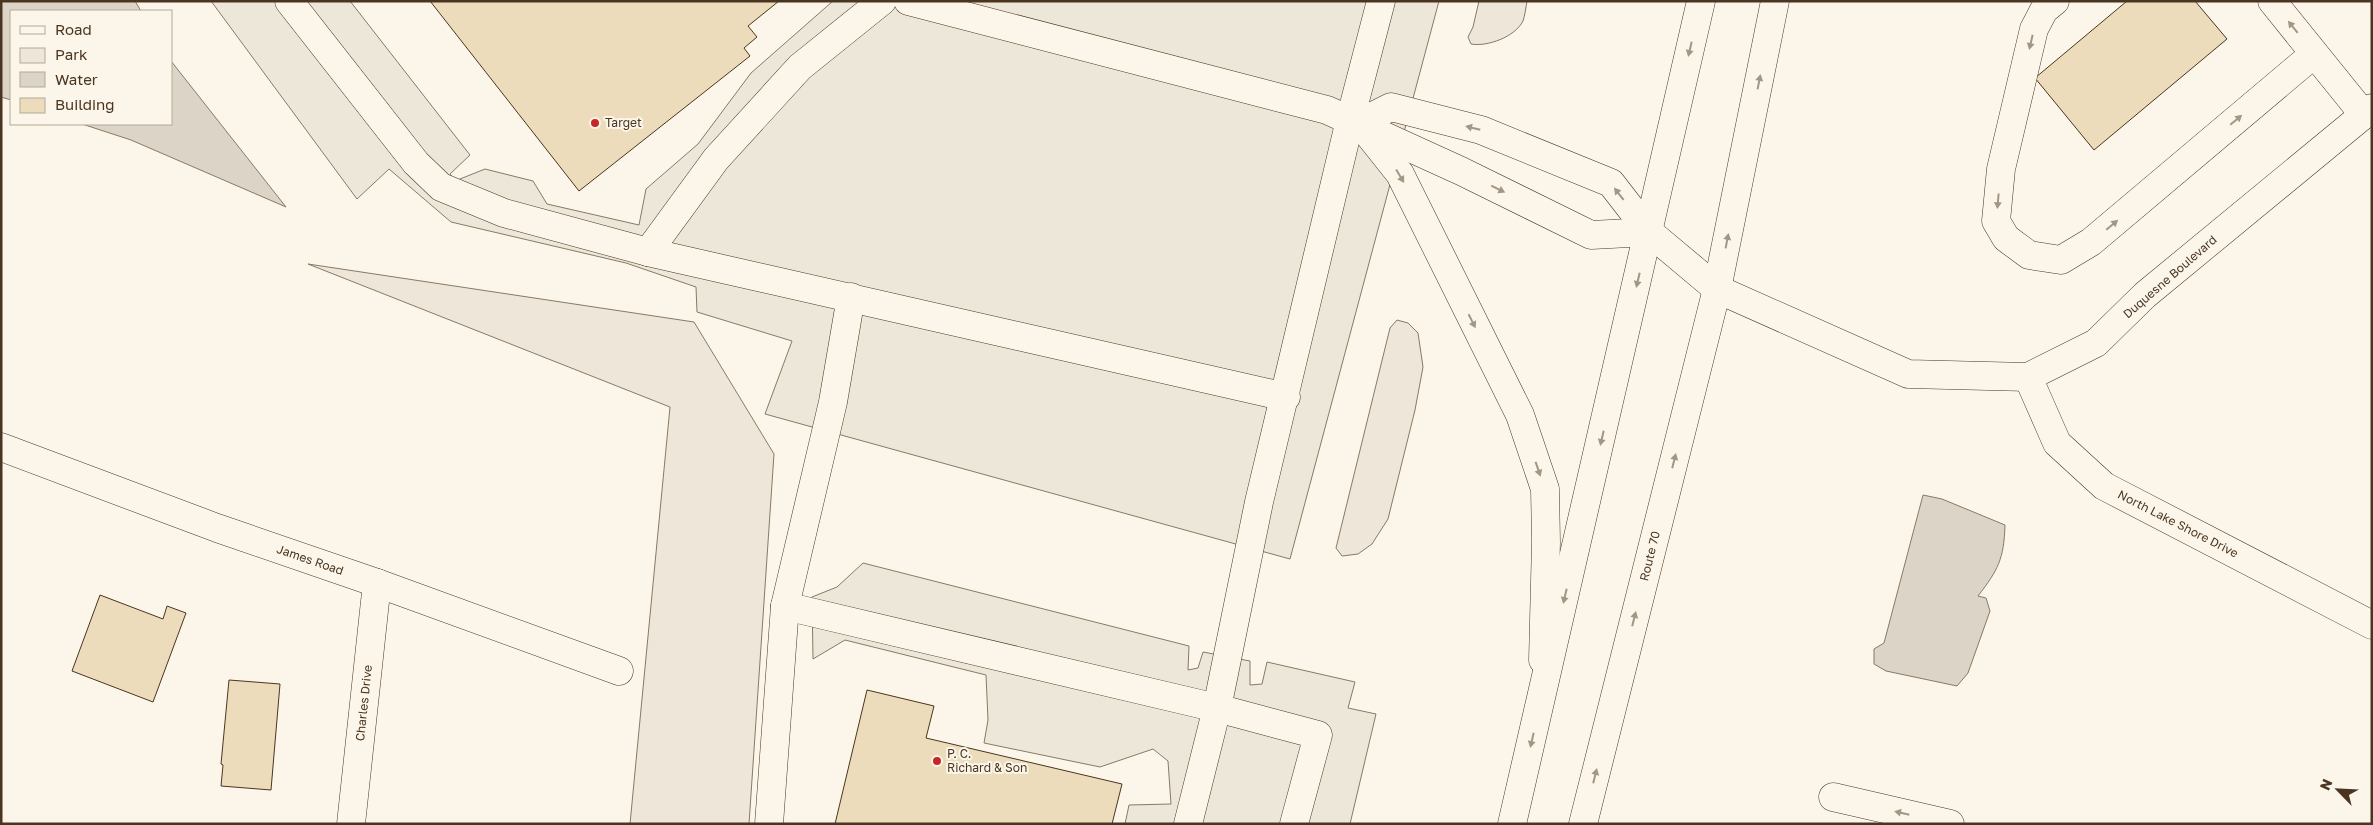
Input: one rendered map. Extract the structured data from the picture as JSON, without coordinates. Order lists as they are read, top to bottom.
{
  "streets": {
    "main road": [
      "Duquesne Boulevard",
      "North Lake Shore Drive",
      "Route 70",
      "James Road",
      "Charles Drive"
    ]
  },
  "crossings": [
    ["Duquesne Boulevard", "North Lake Shore Drive"],
    ["Duquesne Boulevard", "Route 70"],
    ["James Road", "Charles Drive"]
  ],
  "places": ["Target", "P. C. Richard & Son"],
  "legend": [
    "Road",
    "Park",
    "Water",
    "Building"
  ],
  "north": "top left"
}
